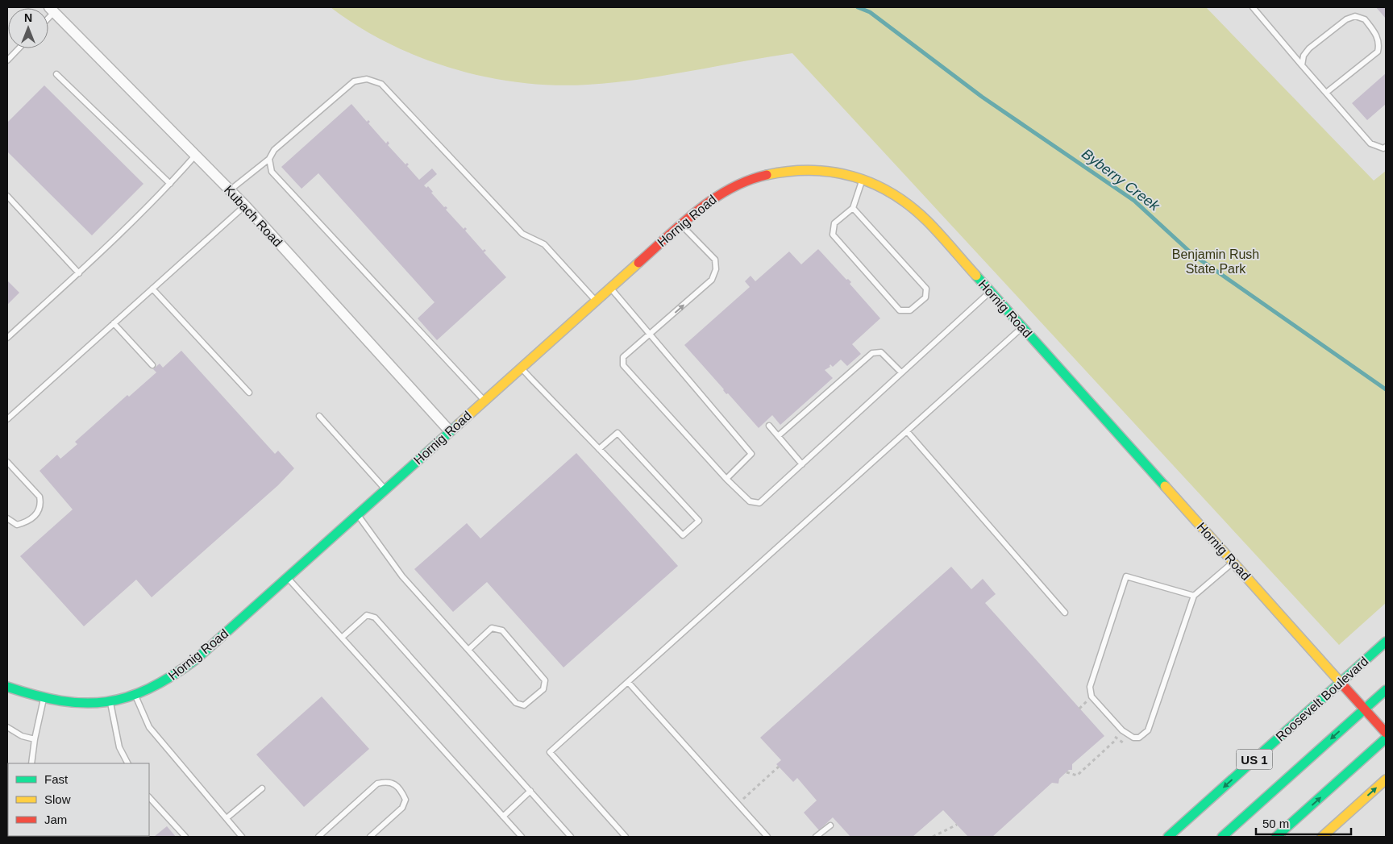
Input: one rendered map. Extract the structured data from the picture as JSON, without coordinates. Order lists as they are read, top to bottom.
{
  "streets": {
    "main road": ["Hornig Road", "Roosevelt Boulevard", "US 1"],
    "street": ["Kubach Road"]
  },
  "crossings": [
    ["Kubach Road", "Hornig Road"],
    ["Hornig Road", "Roosevelt Boulevard"],
    ["Hornig Road", "US 1"]
  ],
  "water": ["Byberry Creek"],
  "parks": ["Benjamin Rush State Park"],
  "legend": ["Fast", "Slow", "Jam"],
  "scale_bar": "50 m",
  "north": "top"
}
